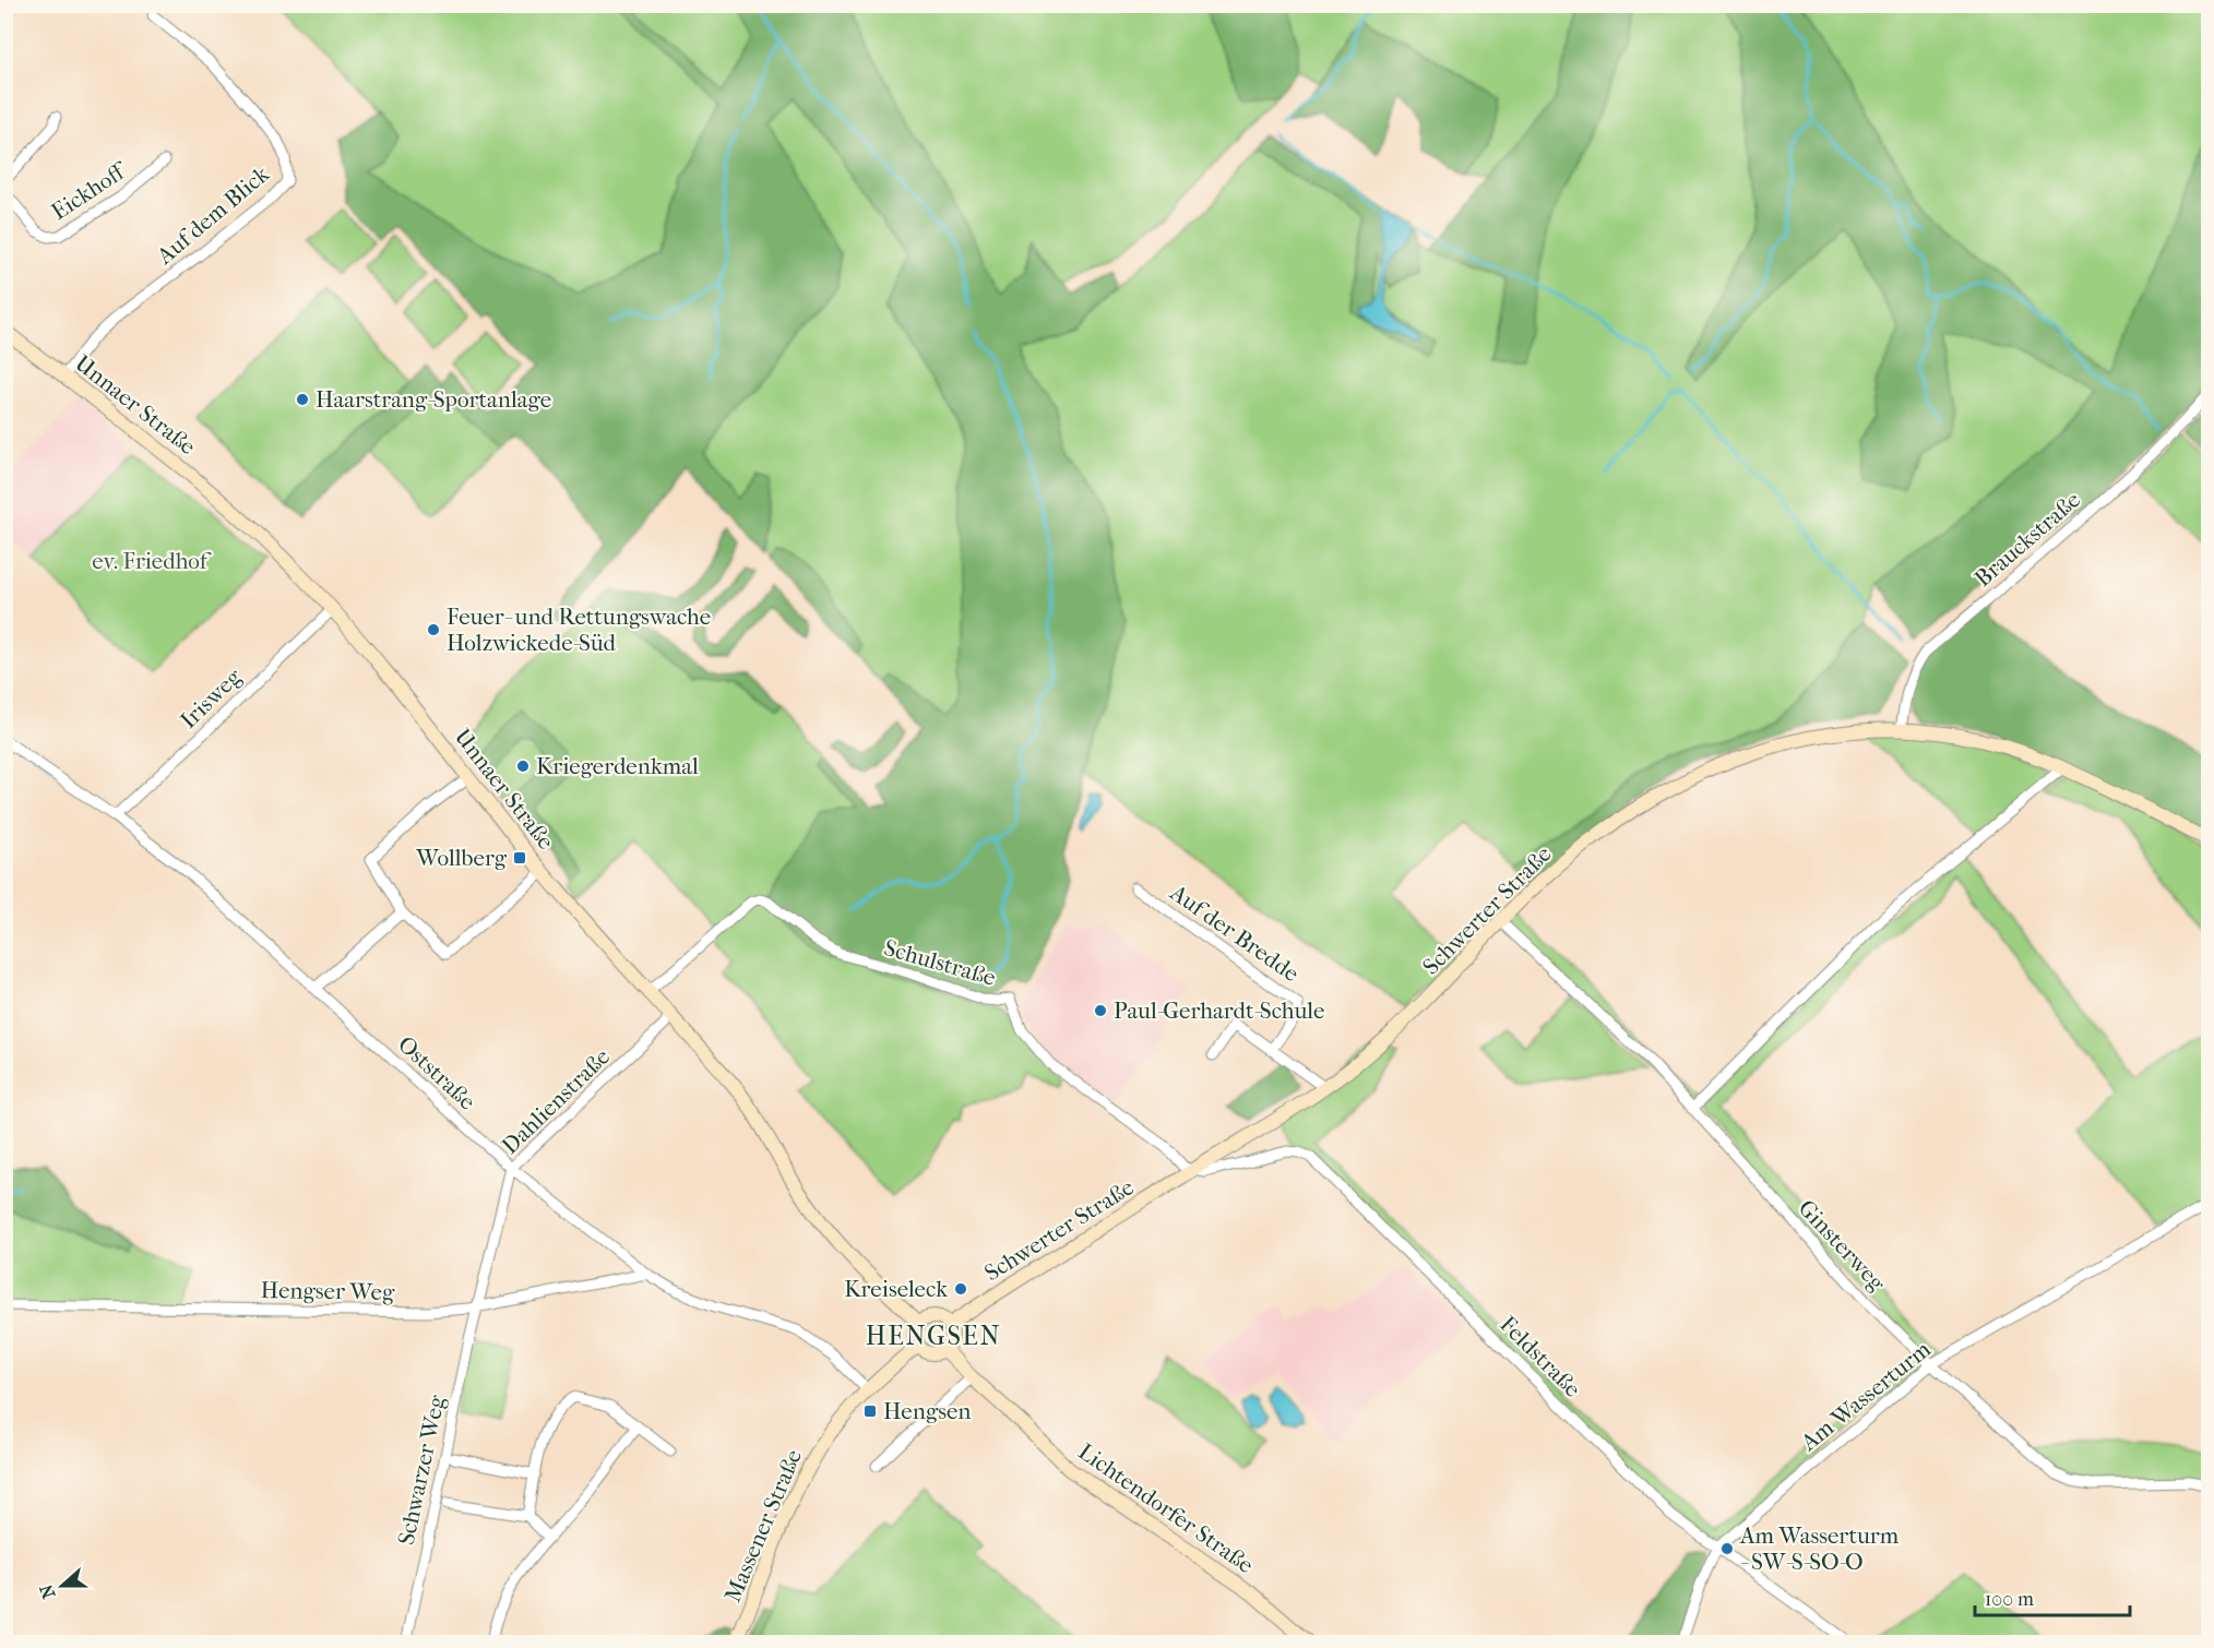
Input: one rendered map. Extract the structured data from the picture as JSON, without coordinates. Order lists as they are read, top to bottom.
{
  "streets": {
    "main road": [
      "Unnaer Straße",
      "Schwerter Straße",
      "Lichtendorfer Straße",
      "Massener Straße"
    ],
    "street": [
      "Eickhoff",
      "Auf dem Blick",
      "Brauckstraße",
      "Irisweg",
      "Auf der Bredde",
      "Schulstraße",
      "Oststraße",
      "Dahlienstraße",
      "Ginsterweg",
      "Hengser Weg",
      "Feldstraße",
      "Am Wasserturm",
      "Schwarzer Weg"
    ]
  },
  "crossings": [
    ["Auf dem Blick", "Unnaer Straße"],
    ["Unnaer Straße", "Irisweg"],
    ["Unnaer Straße", "Schwerter Straße"],
    ["Unnaer Straße", "Dahlienstraße"],
    ["Unnaer Straße", "Lichtendorfer Straße"],
    ["Unnaer Straße", "Massener Straße"],
    ["Brauckstraße", "Schwerter Straße"],
    ["Irisweg", "Oststraße"],
    ["Schwerter Straße", "Schulstraße"],
    ["Schwerter Straße", "Ginsterweg"],
    ["Schwerter Straße", "Feldstraße"],
    ["Schwerter Straße", "Lichtendorfer Straße"],
    ["Schwerter Straße", "Massener Straße"],
    ["Schulstraße", "Feldstraße"],
    ["Oststraße", "Dahlienstraße"],
    ["Oststraße", "Hengser Weg"],
    ["Oststraße", "Massener Straße"],
    ["Dahlienstraße", "Hengser Weg"],
    ["Dahlienstraße", "Schwarzer Weg"],
    ["Ginsterweg", "Am Wasserturm"],
    ["Hengser Weg", "Schwarzer Weg"],
    ["Feldstraße", "Am Wasserturm"],
    ["Lichtendorfer Straße", "Massener Straße"]
  ],
  "districts": ["HENGSEN"],
  "parks": ["ev. Friedhof"],
  "places": {
    "other": [
      "Haarstrang-Sportanlage",
      "Feuer- und Rettungswache Holzwickede-Süd",
      "Kriegerdenkmal",
      "Paul-Gerhardt-Schule",
      "Kreiseleck",
      "Am Wasserturm - SW-S-SO-O"
    ],
    "transit": ["Wollberg", "Hengsen"]
  },
  "scale_bar": "100 m",
  "north": "left"
}
